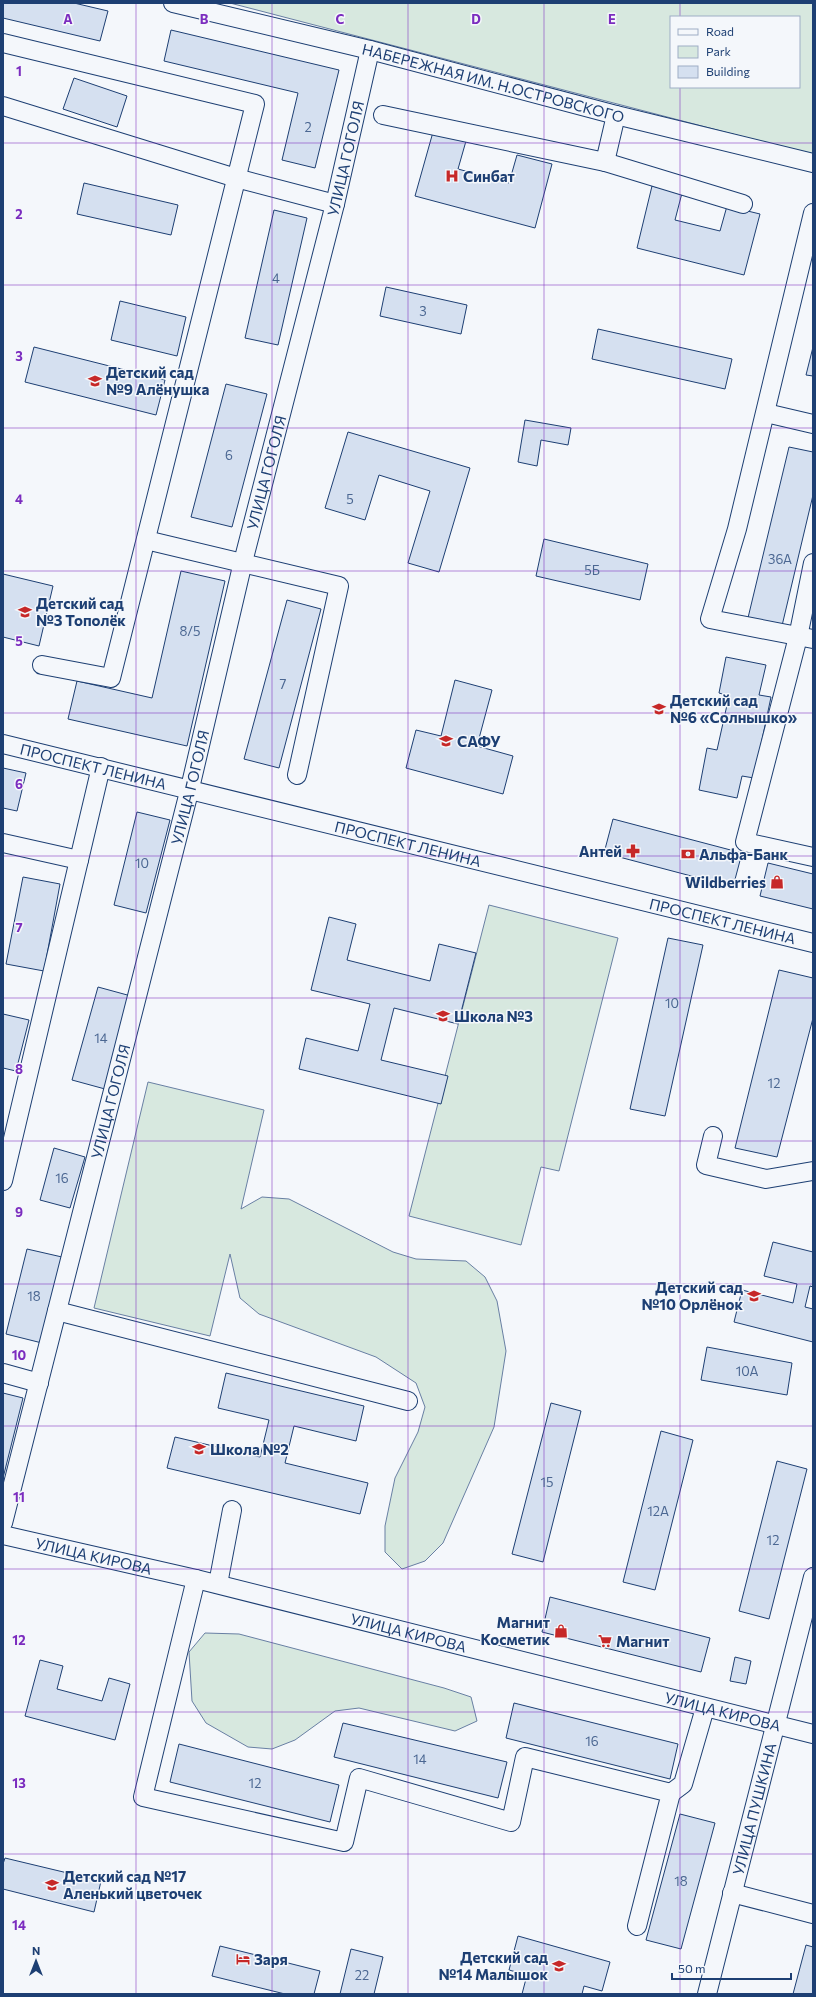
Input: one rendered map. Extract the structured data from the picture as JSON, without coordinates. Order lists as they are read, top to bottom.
{
  "streets": {
    "street": [
      "НАБЕРЕЖНАЯ ИМ. Н.ОСТРОВСКОГО",
      "УЛИЦА ГОГОЛЯ",
      "ПРОСПЕКТ ЛЕНИНА",
      "УЛИЦА КИРОВА",
      "УЛИЦА ПУШКИНА"
    ]
  },
  "crossings": [
    ["НАБЕРЕЖНАЯ ИМ. Н.ОСТРОВСКОГО", "УЛИЦА ГОГОЛЯ"],
    ["УЛИЦА ГОГОЛЯ", "ПРОСПЕКТ ЛЕНИНА"],
    ["УЛИЦА КИРОВА", "УЛИЦА ПУШКИНА"]
  ],
  "places": {
    "hospital": ["Синбат"],
    "school or university": [
      "Детский сад №9 Алёнушка",
      "Детский сад №3 Тополёк",
      "Детский сад №6 «Солнышко»",
      "САФУ",
      "Школа №3",
      "Детский сад №10 Орлёнок",
      "Школа №2",
      "Детский сад №17 Аленький цветочек",
      "Детский сад №14 Малышок"
    ],
    "pharmacy": ["Антей"],
    "bank": ["Альфа-Банк"],
    "shop": ["Wildberries", "Магнит Косметик"],
    "supermarket": ["Магнит"],
    "hotel": ["Заря"]
  },
  "house_numbers": [
    "2",
    "4",
    "3",
    "6",
    "5",
    "36А",
    "5Б",
    "8/5",
    "7",
    "10",
    "10",
    "14",
    "12",
    "16",
    "18",
    "10А",
    "15",
    "12А",
    "12",
    "16",
    "14",
    "12",
    "18",
    "22"
  ],
  "legend": ["Road", "Park", "Building"],
  "scale_bar": "50 m",
  "north": "top",
  "grid": {
    "columns": [
      "A",
      "B",
      "C",
      "D",
      "E"
    ],
    "rows": [
      "1",
      "2",
      "3",
      "4",
      "5",
      "6",
      "7",
      "8",
      "9",
      "10",
      "11",
      "12",
      "13",
      "14"
    ]
  }
}
